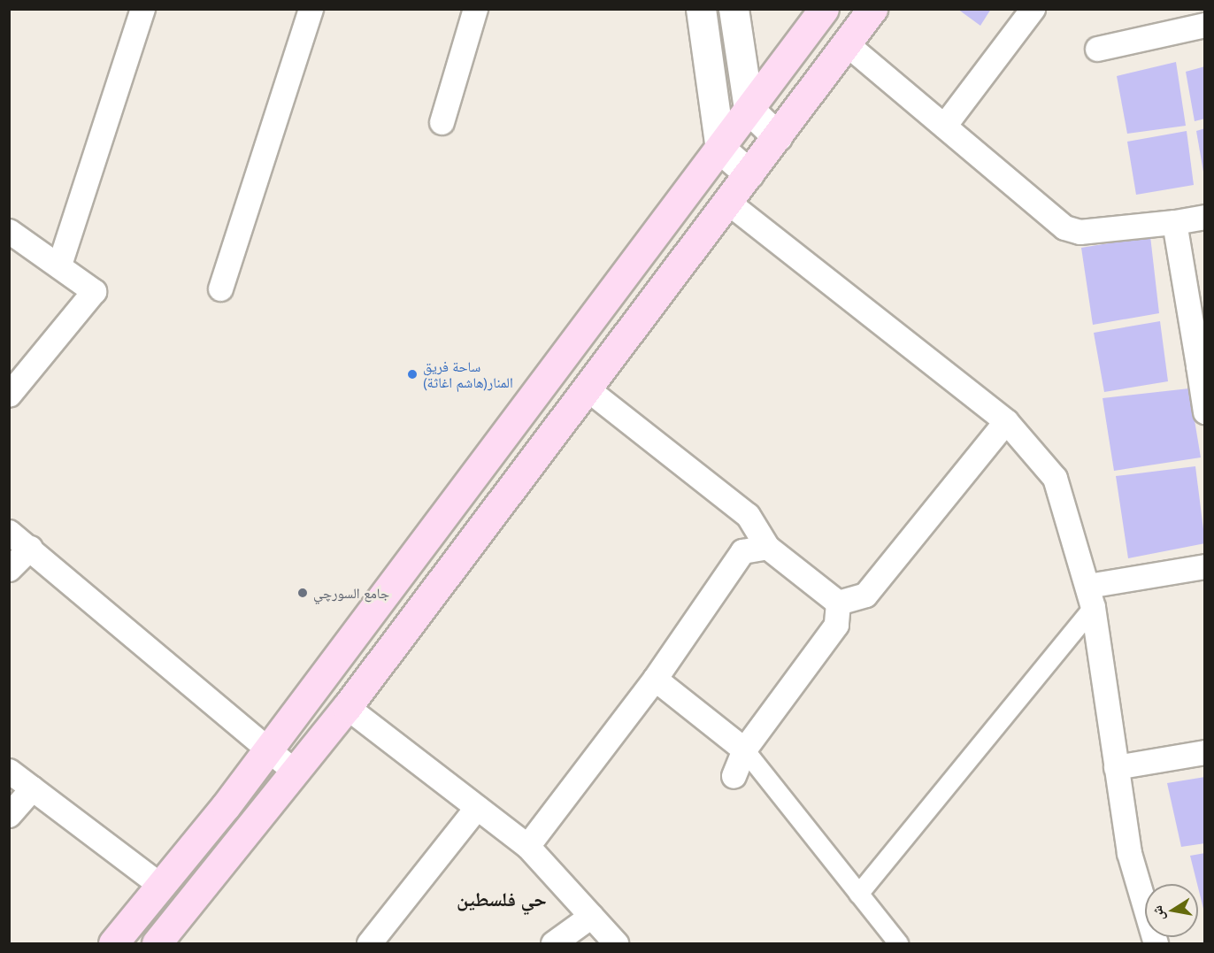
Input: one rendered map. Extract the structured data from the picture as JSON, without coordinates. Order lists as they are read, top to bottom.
{
  "districts": ["حي فلسطين"],
  "places": ["ساحة فريق المنار(هاشم اغاثة)", "جامع السورچي"],
  "north": "left"
}
